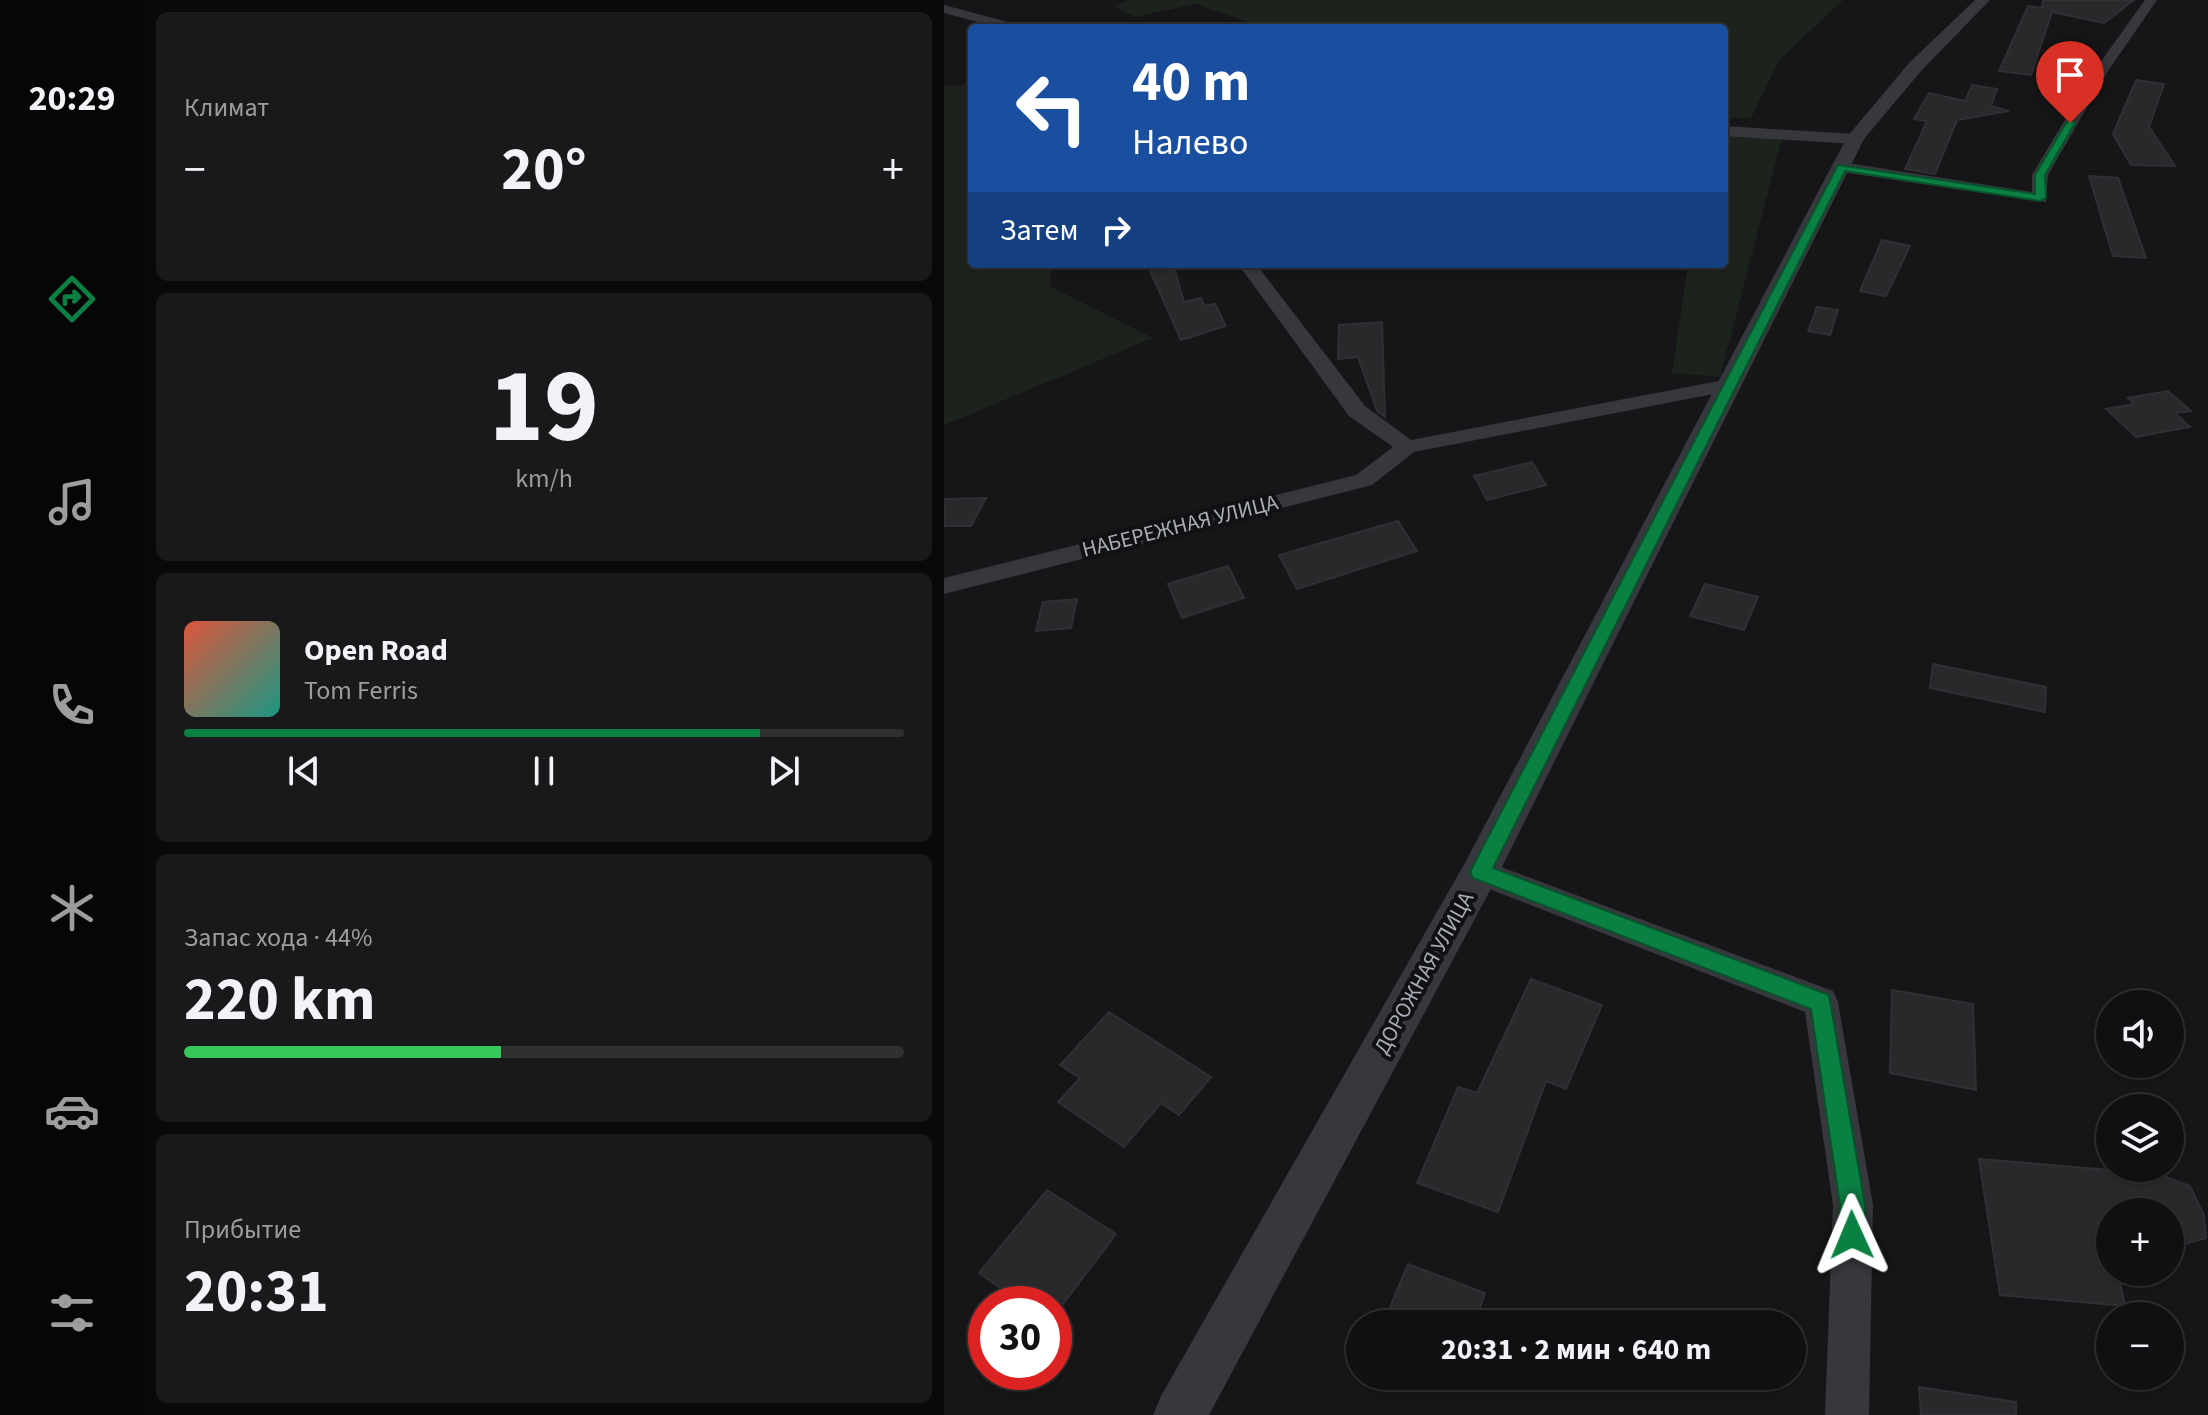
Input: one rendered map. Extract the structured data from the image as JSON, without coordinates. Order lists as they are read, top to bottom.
{
  "streets": {
    "street": ["НАБЕРЕЖНАЯ УЛИЦА", "ДОРОЖНАЯ УЛИЦА"]
  },
  "crossings": [
    ["НАБЕРЕЖНАЯ УЛИЦА", "ДОРОЖНАЯ УЛИЦА"]
  ],
  "page": {
    "tabs": "20:29",
    "tile": [
      "Климат",
      ["19", "km/h"],
      ["Запас хода · 44%", "220 km"],
      ["Прибытие", "20:31"]
    ],
    "turn": ["40 m", "Налево"],
    "heat": ["−", "20°", "+"],
    "then": "Затем",
    "song": ["Open Road", "Tom Ferris"],
    "map_buttons": ["+", "−"],
    "limit": "30",
    "trip": "20:31 · 2 мин · 640 m"
  }
}
